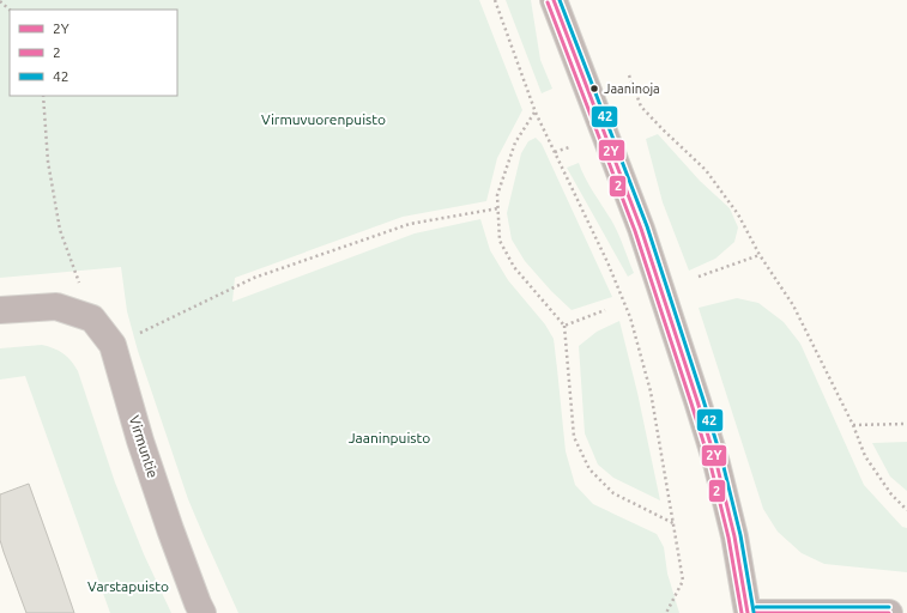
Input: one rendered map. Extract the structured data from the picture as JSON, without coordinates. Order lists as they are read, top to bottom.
{
  "streets": {
    "street": ["Virmuntie"]
  },
  "parks": ["Virmuvuorenpuisto", "Jaaninpuisto", "Varstapuisto"],
  "places": ["Jaaninoja"],
  "lines": ["transit line 2Y", "transit line 42", "transit line 2"],
  "legend": ["2Y", "2", "42"]
}
